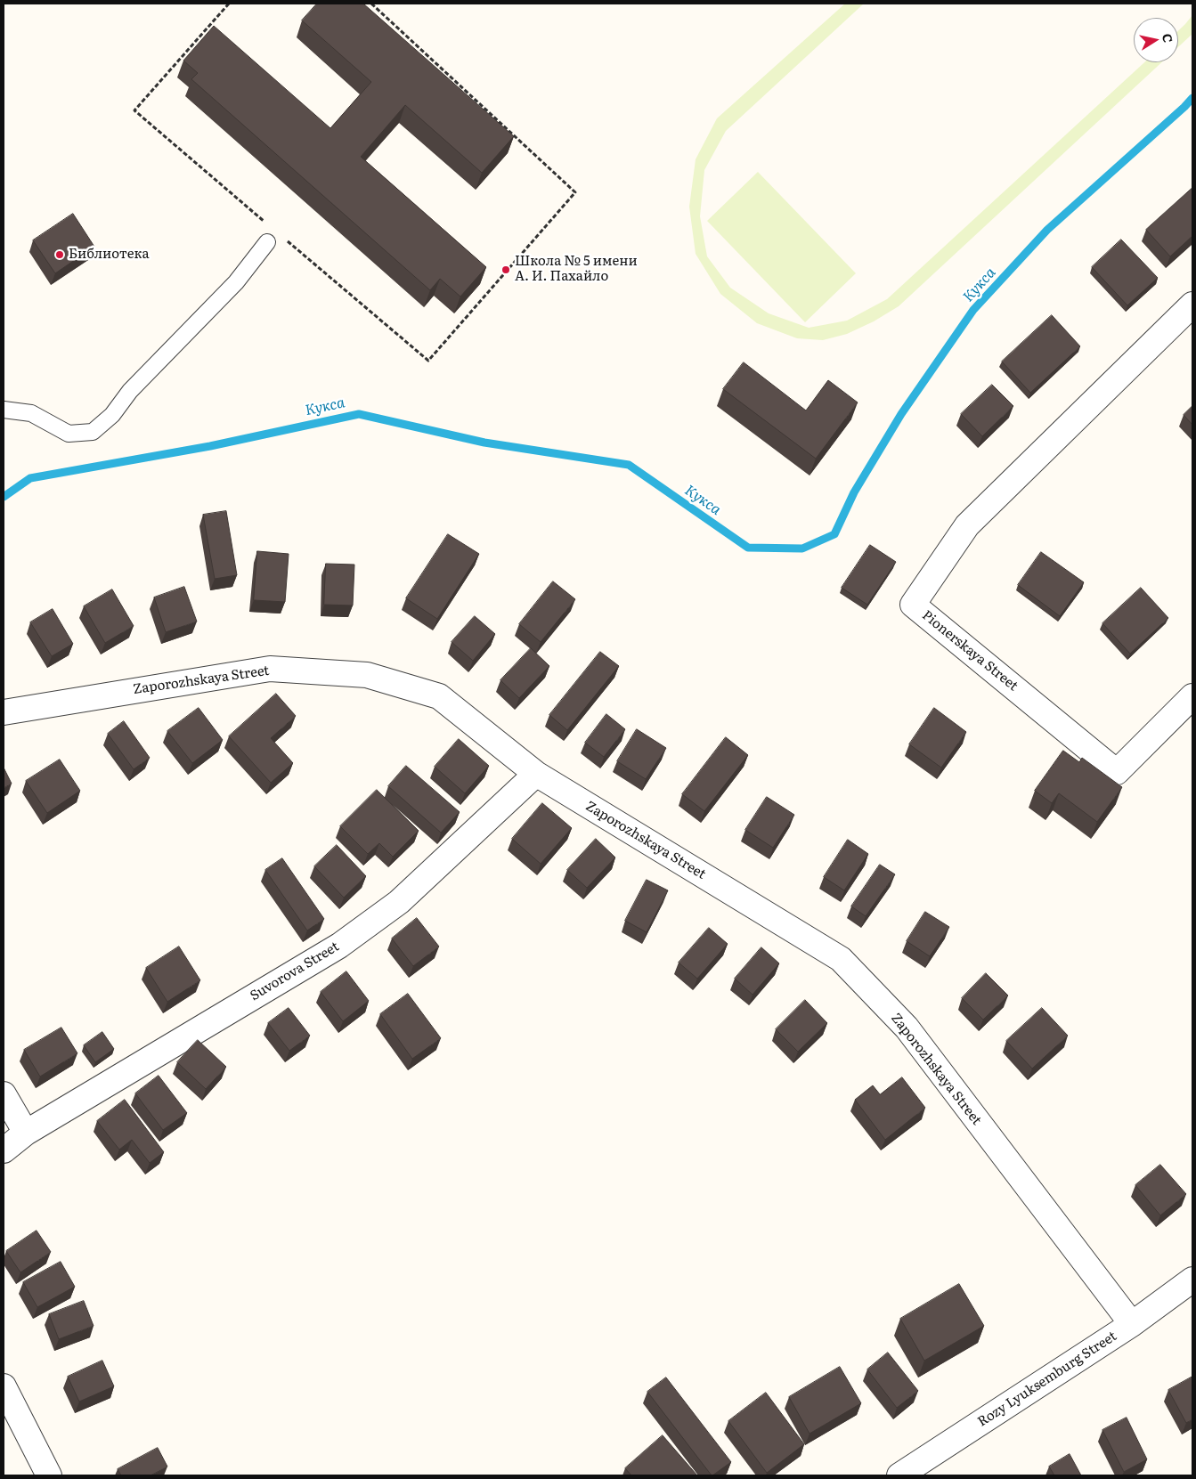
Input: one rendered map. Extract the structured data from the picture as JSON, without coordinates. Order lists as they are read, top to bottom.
{
  "streets": {
    "street": [
      "Pionerskaya Street",
      "Zaporozhskaya Street",
      "Suvorova Street",
      "Rozy Lyuksemburg Street"
    ]
  },
  "crossings": [
    ["Zaporozhskaya Street", "Suvorova Street"],
    ["Zaporozhskaya Street", "Rozy Lyuksemburg Street"]
  ],
  "water": ["Кукса"],
  "places": ["Библиотека", "Школа № 5 имени А. И. Пахайло"],
  "north": "right"
}
